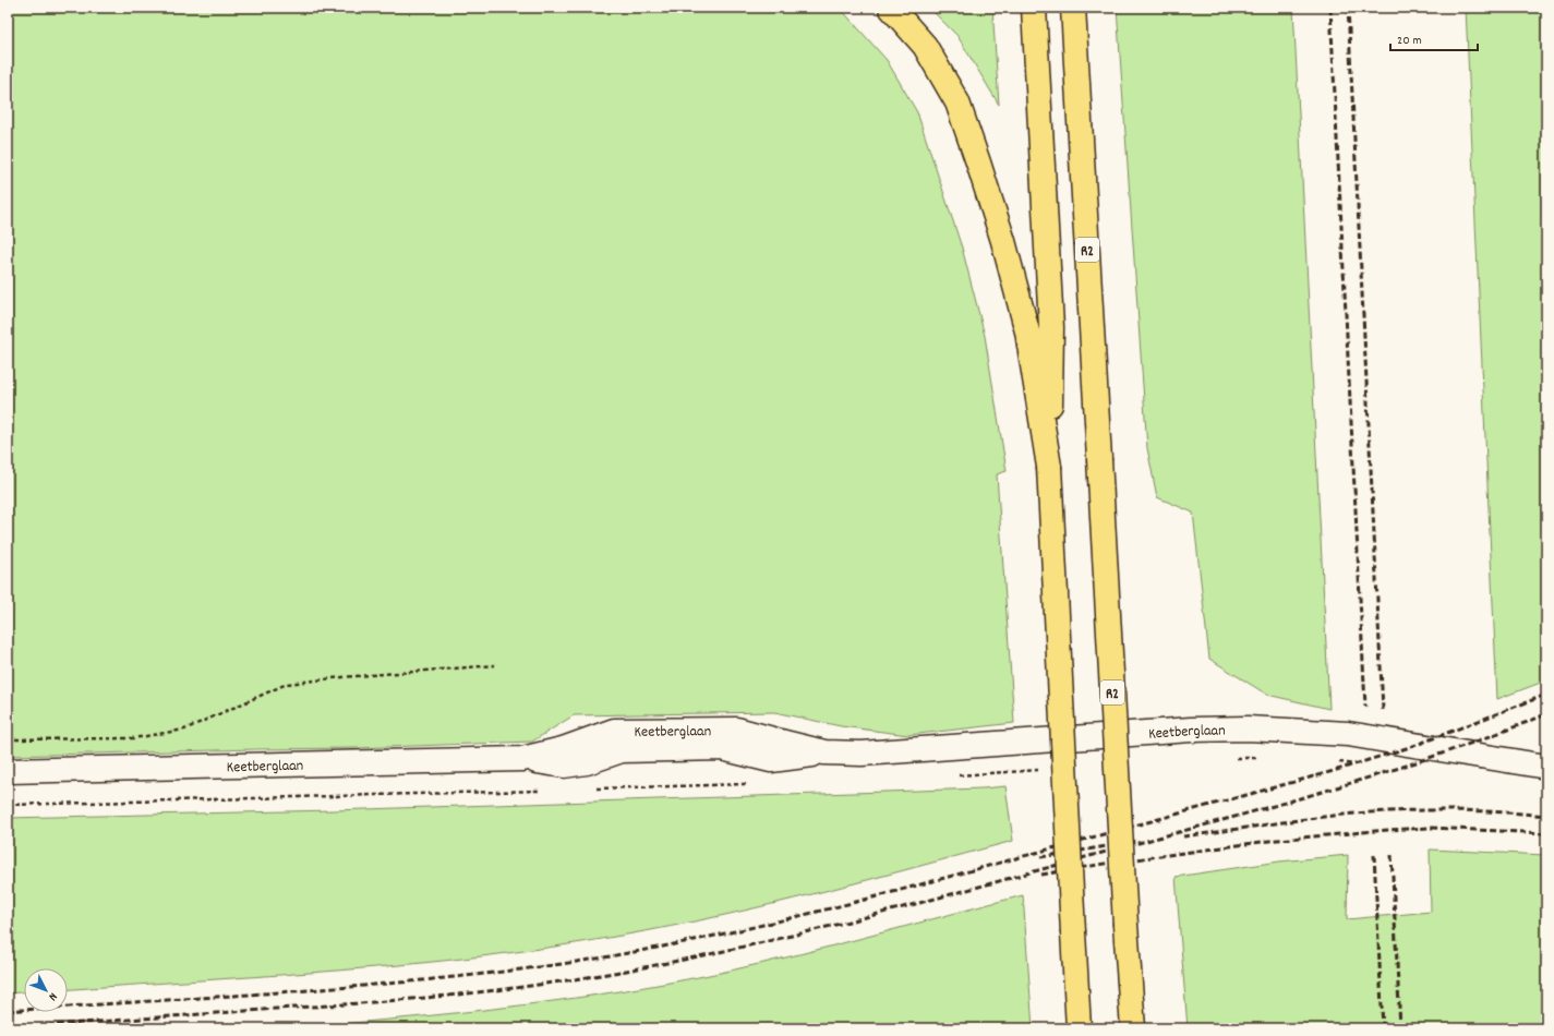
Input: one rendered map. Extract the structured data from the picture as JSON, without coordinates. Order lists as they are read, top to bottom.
{
  "streets": {
    "highway": ["R2"],
    "main road": ["Keetberglaan"]
  },
  "scale_bar": "20 m",
  "north": "bottom right"
}
